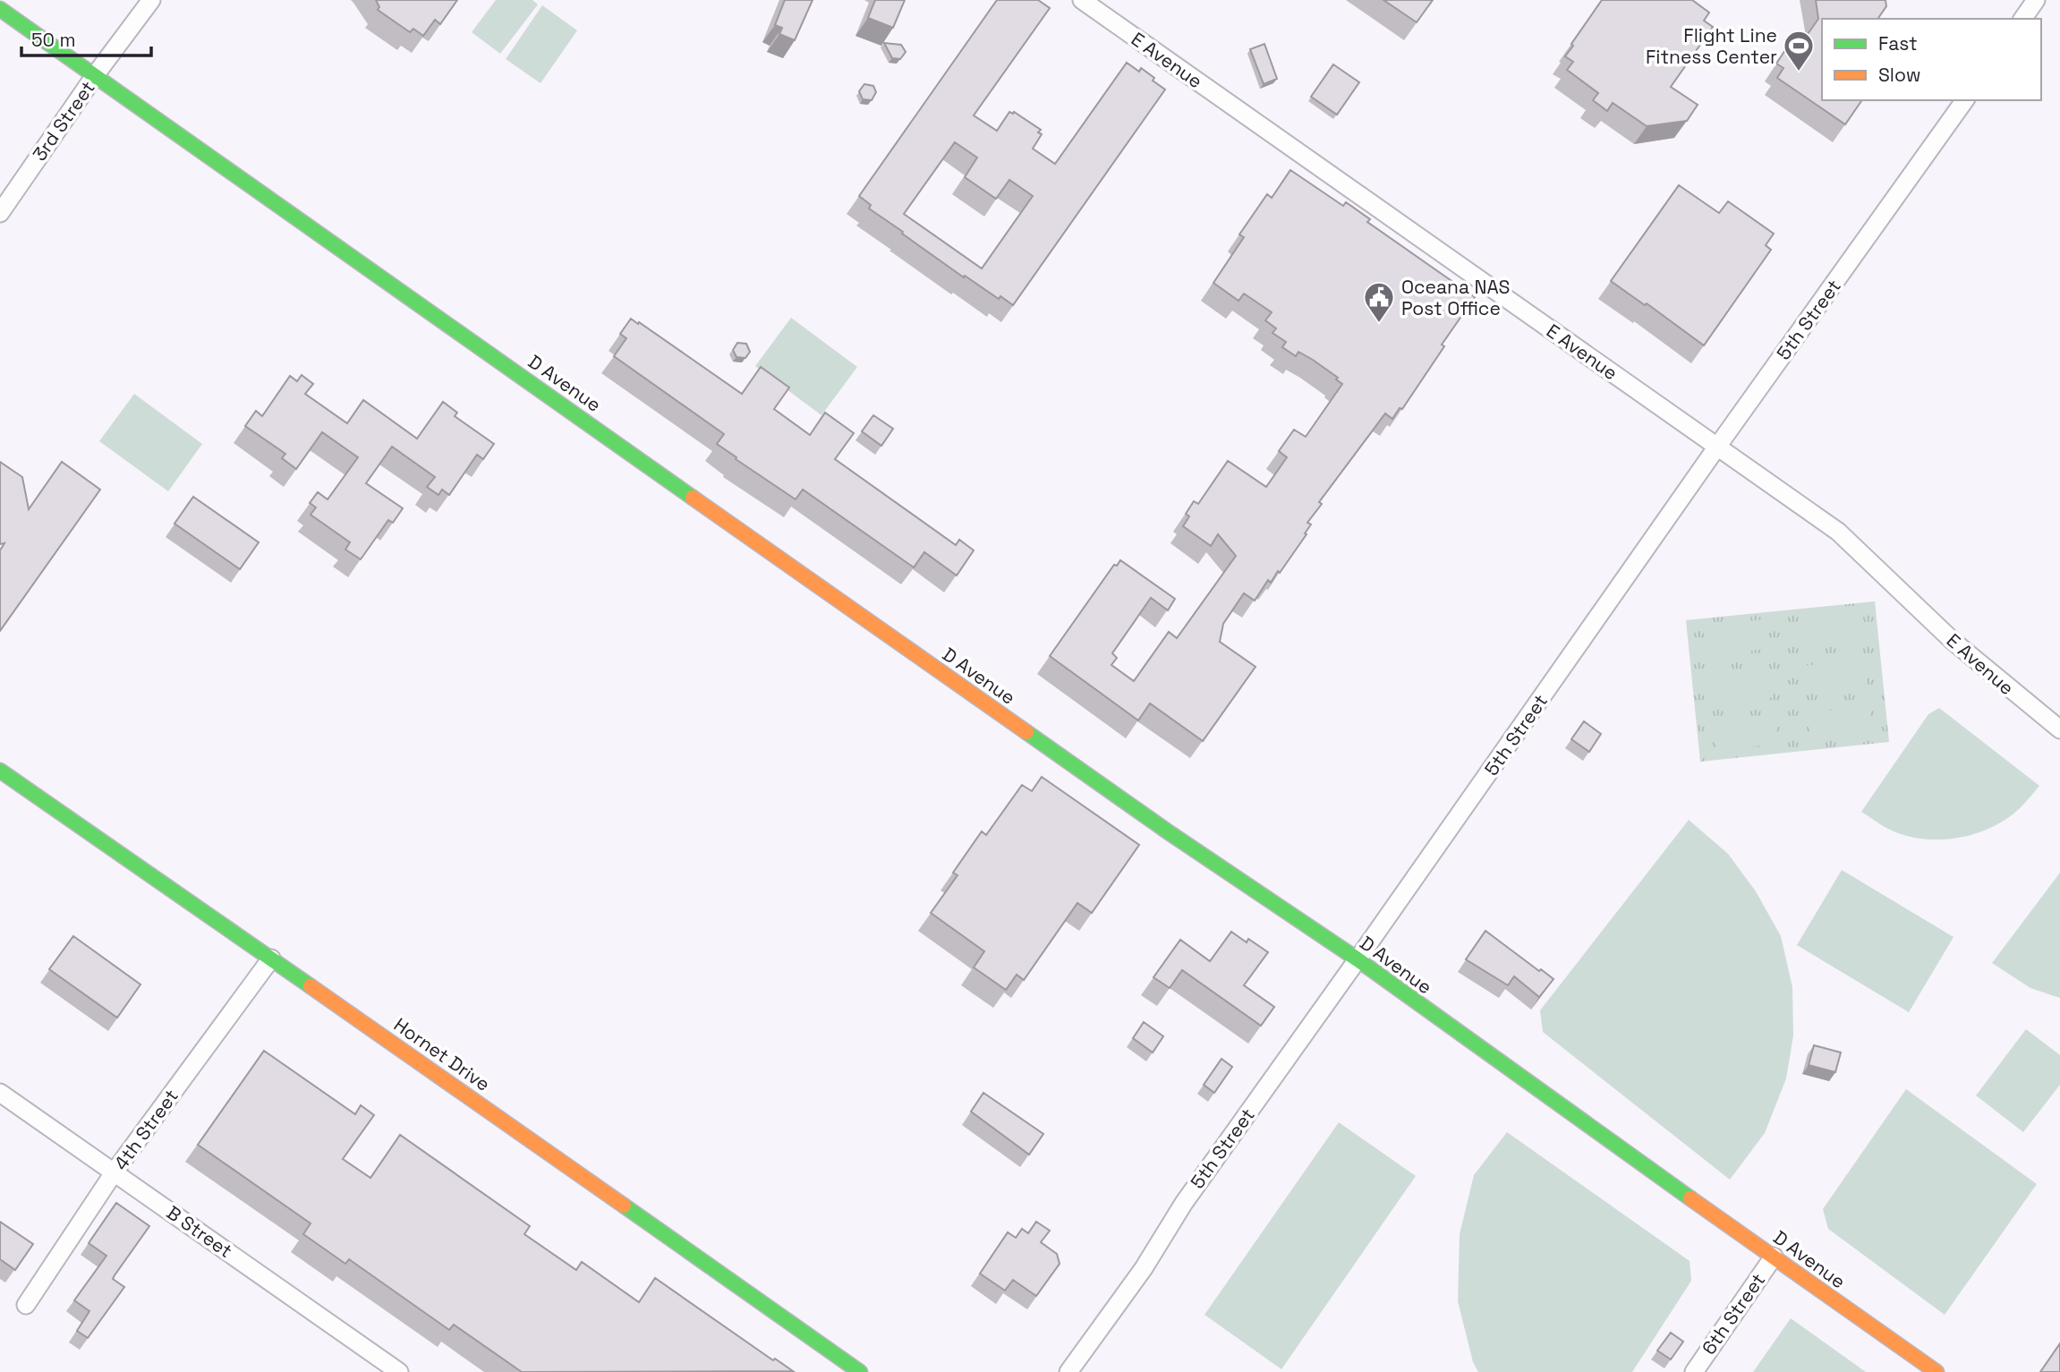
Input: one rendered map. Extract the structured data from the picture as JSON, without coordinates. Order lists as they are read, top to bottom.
{
  "streets": {
    "street": [
      "E Avenue",
      "3rd Street",
      "5th Street",
      "D Avenue",
      "Hornet Drive",
      "4th Street",
      "B Street",
      "6th Street"
    ]
  },
  "crossings": [
    ["E Avenue", "5th Street"],
    ["3rd Street", "D Avenue"],
    ["5th Street", "D Avenue"],
    ["D Avenue", "6th Street"],
    ["Hornet Drive", "4th Street"],
    ["4th Street", "B Street"]
  ],
  "places": {
    "sports": ["Flight Line Fitness Center"],
    "public building": ["Oceana NAS Post Office"]
  },
  "legend": ["Fast", "Slow"],
  "scale_bar": "50 m"
}
